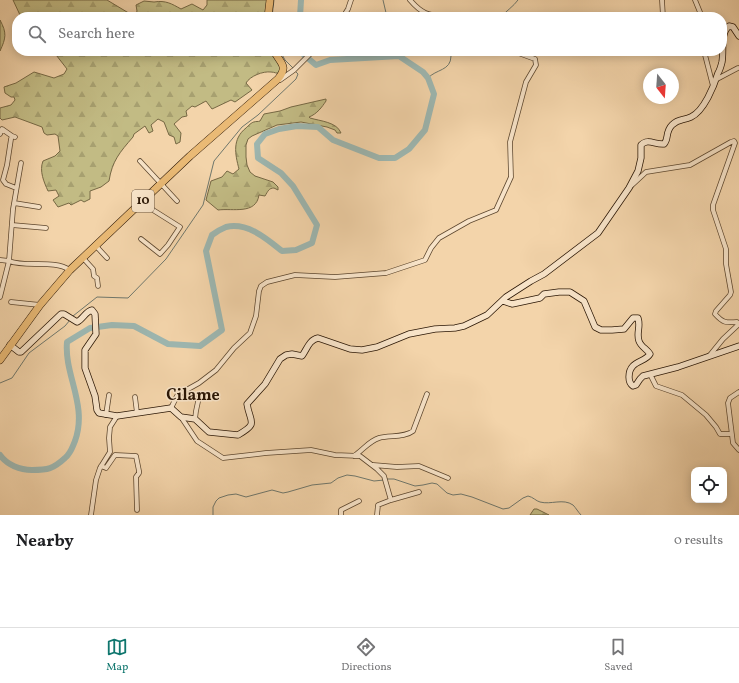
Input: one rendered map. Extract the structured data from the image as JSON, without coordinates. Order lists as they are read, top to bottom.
{
  "streets": {
    "highway": ["10"]
  },
  "districts": ["Cilame"],
  "north": "bottom",
  "page": {
    "search": "Search here",
    "heading": ["Nearby", "0 results"],
    "nav": ["Map", "Directions", "Saved"]
  }
}
